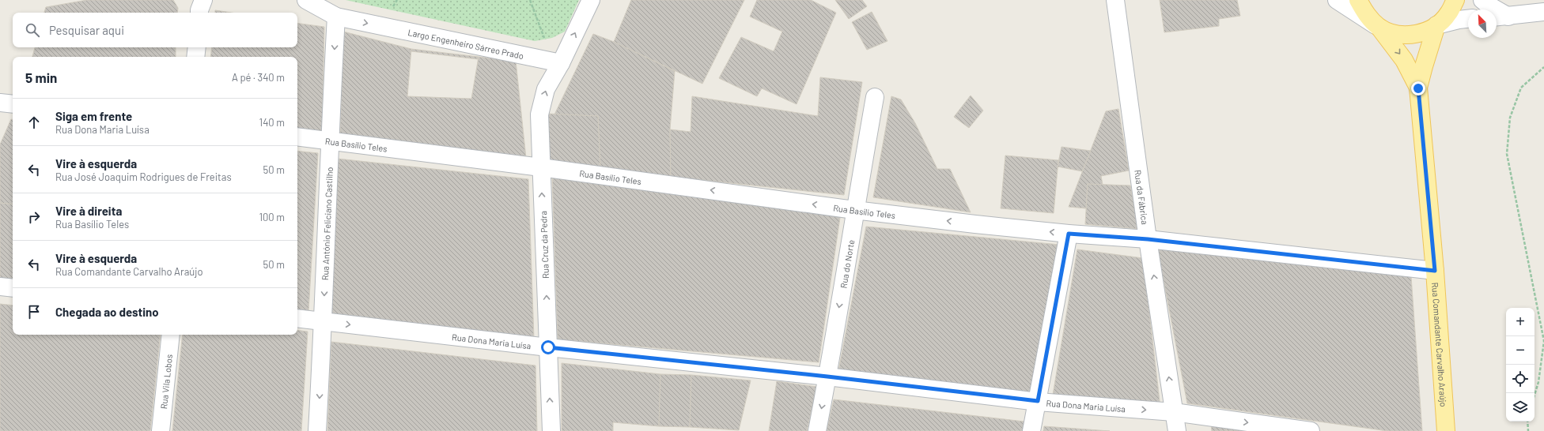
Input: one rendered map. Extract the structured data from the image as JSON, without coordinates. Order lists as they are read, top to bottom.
{
  "streets": {
    "main road": ["Rua Comandante Carvalho Araújo"],
    "street": [
      "Largo Engenheiro Sárreo Prado",
      "Rua Basílio Teles",
      "Rua da Fábrica",
      "Rua António Feliciano Castilho",
      "Rua Cruz da Pedra",
      "Rua do Norte",
      "Rua Dona Maria Luísa",
      "Rua Vila Lobos"
    ]
  },
  "crossings": [
    ["Largo Engenheiro Sárreo Prado", "Rua António Feliciano Castilho"],
    ["Largo Engenheiro Sárreo Prado", "Rua Cruz da Pedra"],
    ["Rua Basílio Teles", "Rua da Fábrica"],
    ["Rua Basílio Teles", "Rua António Feliciano Castilho"],
    ["Rua Basílio Teles", "Rua Cruz da Pedra"],
    ["Rua Basílio Teles", "Rua do Norte"],
    ["Rua Basílio Teles", "Rua Comandante Carvalho Araújo"],
    ["Rua da Fábrica", "Rua Dona Maria Luísa"],
    ["Rua António Feliciano Castilho", "Rua Dona Maria Luísa"],
    ["Rua Cruz da Pedra", "Rua Dona Maria Luísa"],
    ["Rua do Norte", "Rua Dona Maria Luísa"]
  ],
  "one_way": [
    "Largo Engenheiro Sárreo Prado",
    "Rua Basílio Teles",
    "Rua António Feliciano Castilho",
    "Rua Cruz da Pedra",
    "Rua do Norte",
    "Rua Dona Maria Luísa"
  ],
  "north": "top left",
  "page": {
    "search": "Pesquisar aqui",
    "heading": ["5 min", "A pé · 340 m"],
    "list": [
      ["Siga em frente", "Rua Dona Maria Luísa", "140 m"],
      ["Vire à esquerda", "Rua José Joaquim Rodrigues de Freitas", "50 m"],
      ["Vire à direita", "Rua Basílio Teles", "100 m"],
      ["Vire à esquerda", "Rua Comandante Carvalho Araújo", "50 m"],
      "Chegada ao destino"
    ],
    "map_buttons": ["+", "−"]
  }
}
